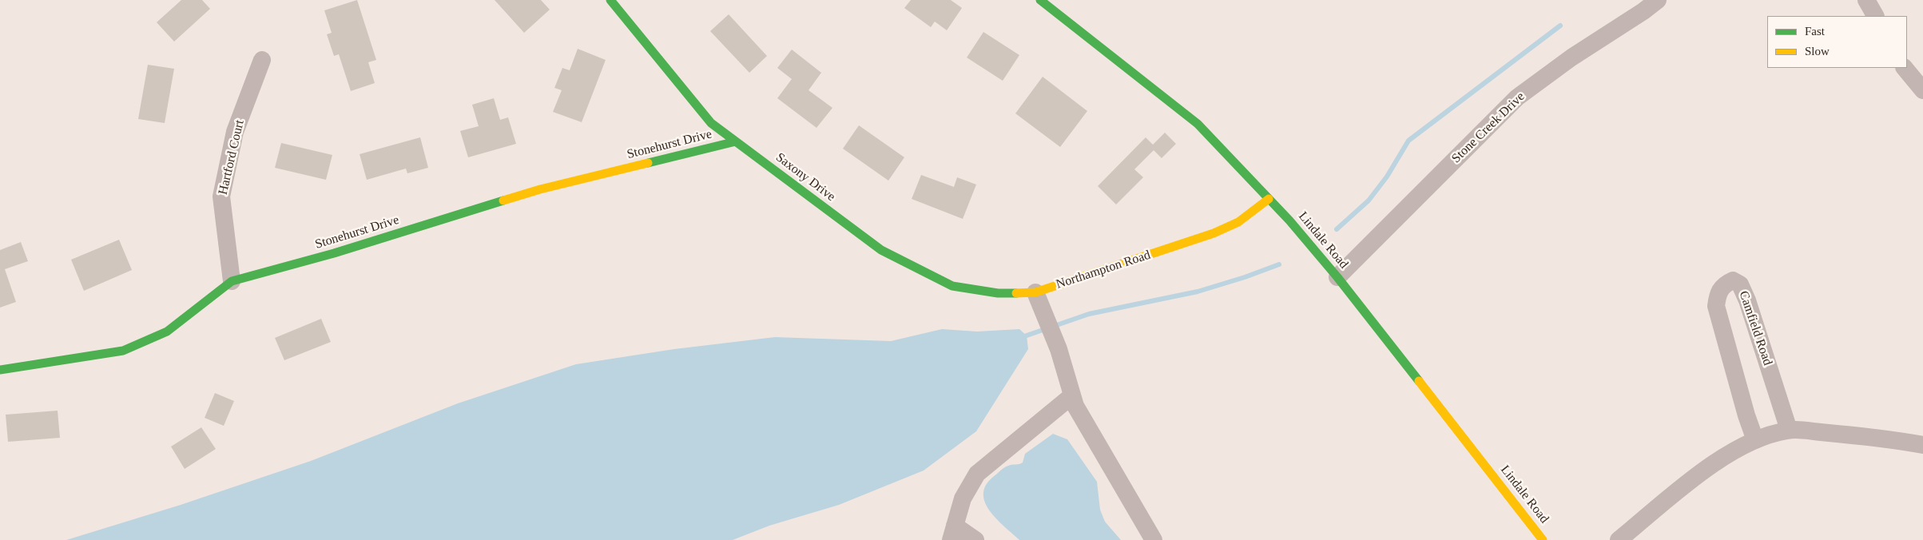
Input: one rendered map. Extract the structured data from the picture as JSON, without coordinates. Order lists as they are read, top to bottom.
{
  "streets": {
    "street": [
      "Stone Creek Drive",
      "Stonehurst Drive",
      "Hartford Court",
      "Saxony Drive",
      "Lindale Road",
      "Northampton Road",
      "Camfield Road"
    ]
  },
  "crossings": [
    ["Stone Creek Drive", "Lindale Road"],
    ["Stonehurst Drive", "Hartford Court"],
    ["Stonehurst Drive", "Saxony Drive"],
    ["Saxony Drive", "Northampton Road"],
    ["Lindale Road", "Northampton Road"]
  ],
  "legend": ["Fast", "Slow"]
}
